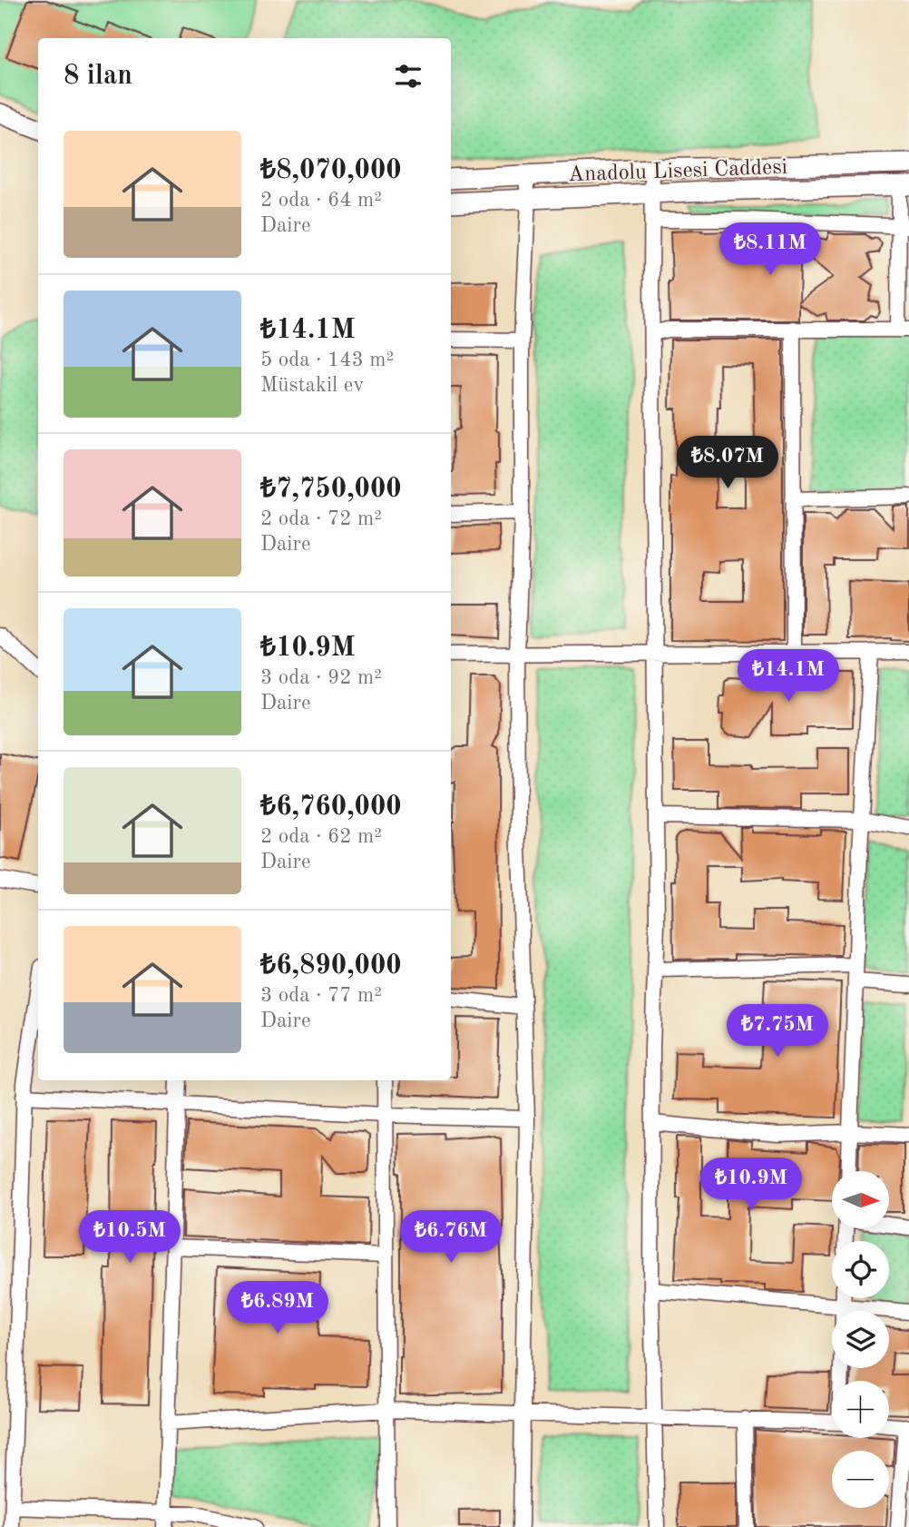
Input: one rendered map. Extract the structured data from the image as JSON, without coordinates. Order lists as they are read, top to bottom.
{
  "streets": {
    "street": ["Anadolu Lisesi Caddesi"]
  },
  "north": "right",
  "page": {
    "heading": "8 ilan",
    "list": [
      {
        "name": "₺8,070,000",
        "note": "2 oda · 64 m² · Daire"
      },
      {
        "name": "₺14.1M",
        "note": "5 oda · 143 m² · Müstakil ev"
      },
      {
        "name": "₺7,750,000",
        "note": "2 oda · 72 m² · Daire"
      },
      {
        "name": "₺10.9M",
        "note": "3 oda · 92 m² · Daire"
      },
      {
        "name": "₺6,760,000",
        "note": "2 oda · 62 m² · Daire"
      },
      {
        "name": "₺6,890,000",
        "note": "3 oda · 77 m² · Daire"
      }
    ],
    "price": [
      "₺8.11M",
      "₺8.07M",
      "₺14.1M",
      "₺7.75M",
      "₺10.9M",
      "₺10.5M",
      "₺6.76M",
      "₺6.89M"
    ],
    "map_buttons": ["+", "−"]
  }
}
